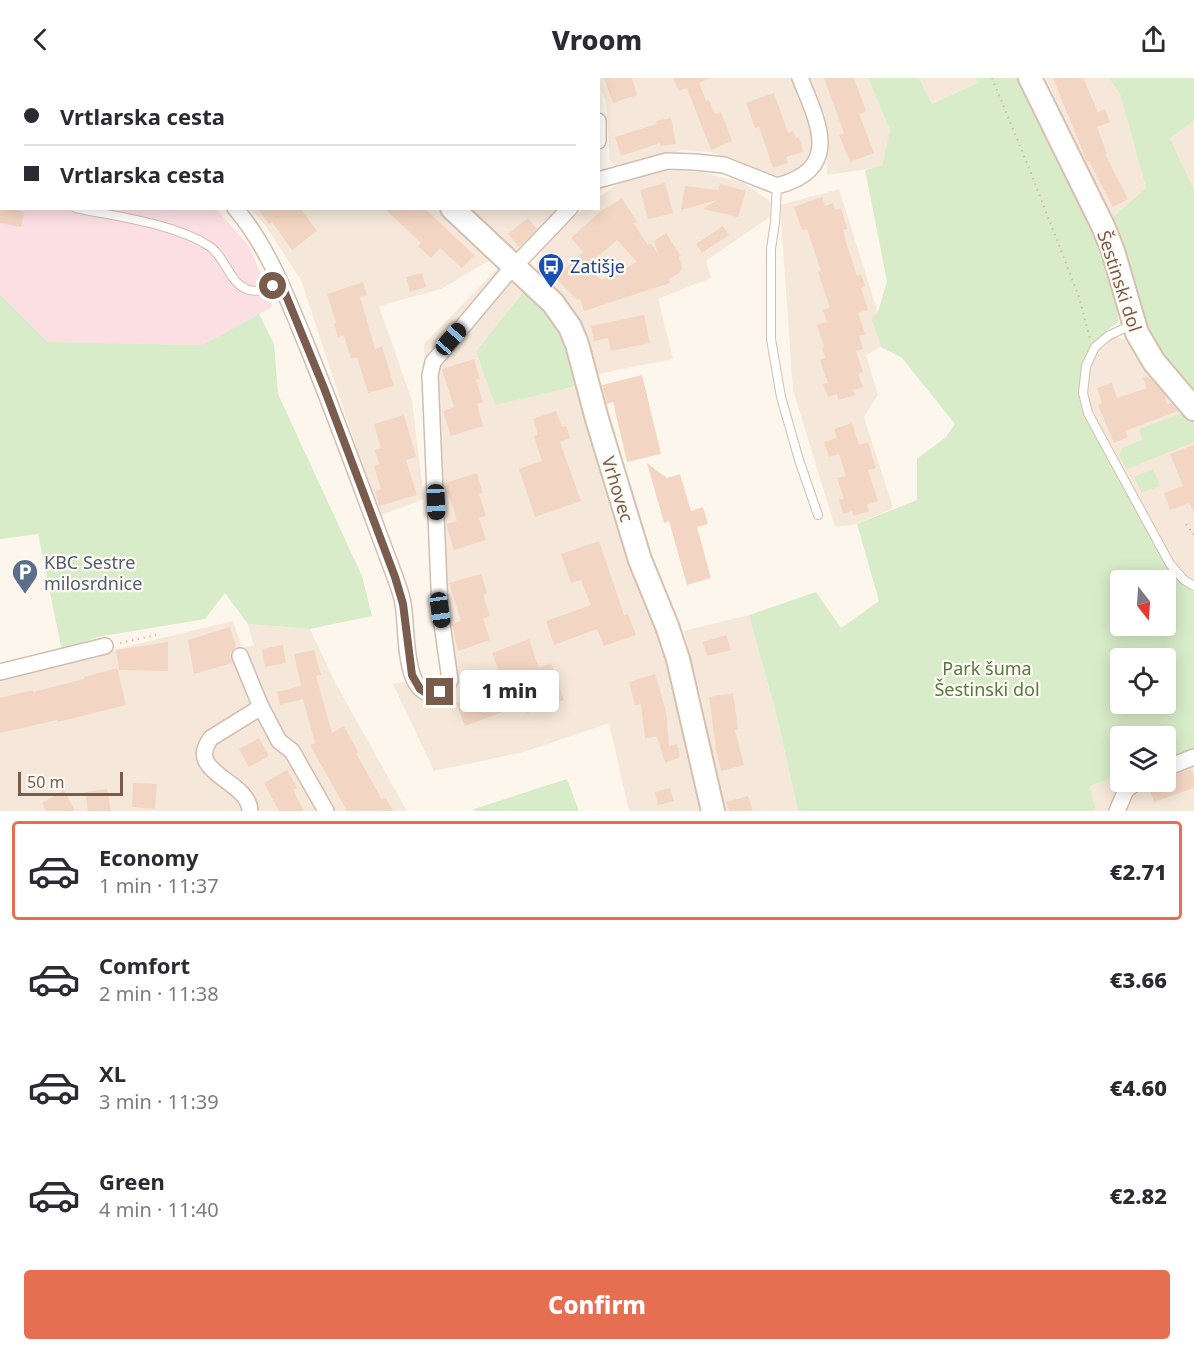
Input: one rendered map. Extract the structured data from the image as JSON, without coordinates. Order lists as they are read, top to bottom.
{
  "streets": {
    "street": ["Šestinski dol", "Vrhovec"]
  },
  "parks": ["Park šuma Šestinski dol"],
  "places": {
    "bus stop": ["Zatišje"],
    "parking": ["KBC Sestre milosrdnice"]
  },
  "scale_bar": "50 m",
  "north": "bottom",
  "page": {
    "header": "Vroom",
    "banner": ["Vrtlarska cesta", "Vrtlarska cesta"],
    "bubble": "1 min",
    "scale": "50 m",
    "list": [
      {
        "name": "Economy",
        "note": "1 min · 11:37",
        "value": "€2.71"
      },
      {
        "name": "Comfort",
        "note": "2 min · 11:38",
        "value": "€3.66"
      },
      {
        "name": "XL",
        "note": "3 min · 11:39",
        "value": "€4.60"
      },
      {
        "name": "Green",
        "note": "4 min · 11:40",
        "value": "€2.82"
      }
    ],
    "buttons": "Confirm"
  }
}
